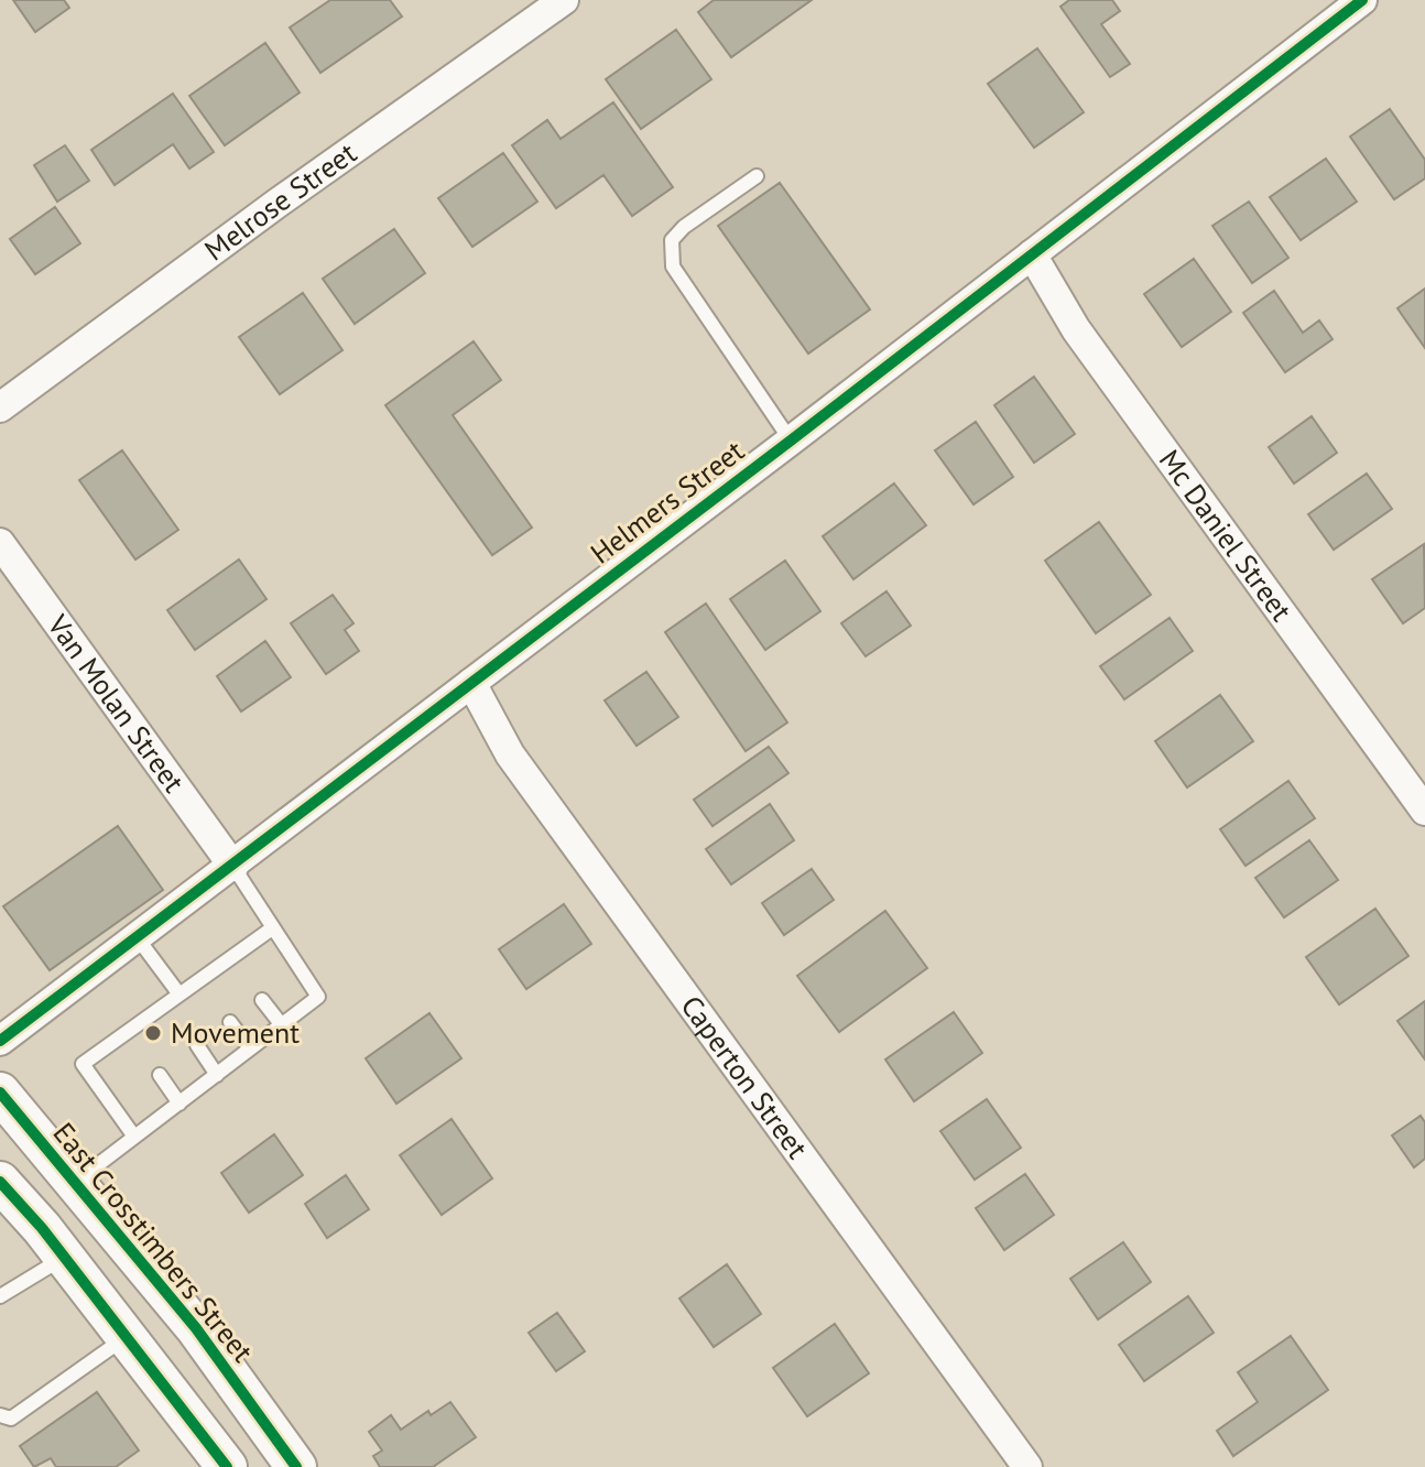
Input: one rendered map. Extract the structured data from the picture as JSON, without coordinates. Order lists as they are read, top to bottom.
{
  "streets": {
    "main road": ["East Crosstimbers Street"],
    "street": [
      "Melrose Street",
      "Helmers Street",
      "Mc Daniel Street",
      "Van Molan Street",
      "Caperton Street"
    ]
  },
  "crossings": [
    ["Helmers Street", "Mc Daniel Street"],
    ["Helmers Street", "Van Molan Street"],
    ["Helmers Street", "Caperton Street"]
  ],
  "places": ["Movement"]
}
